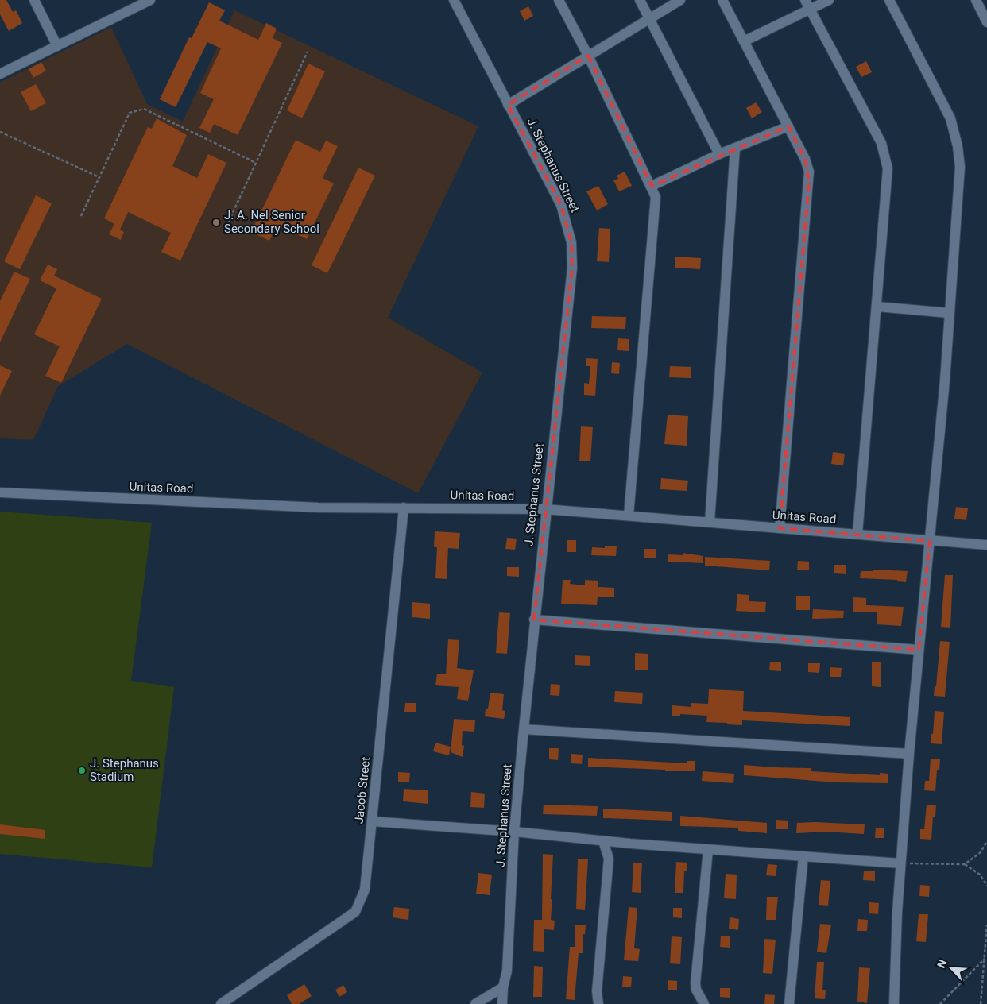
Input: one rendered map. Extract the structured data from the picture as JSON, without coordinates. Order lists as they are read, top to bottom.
{
  "streets": {
    "street": ["J. Stephanus Street", "Unitas Road", "Jacob Street"]
  },
  "crossings": [
    ["J. Stephanus Street", "Unitas Road"],
    ["Unitas Road", "Jacob Street"]
  ],
  "places": ["J. A. Nel Senior Secondary School", "J. Stephanus Stadium"],
  "north": "top left"
}
